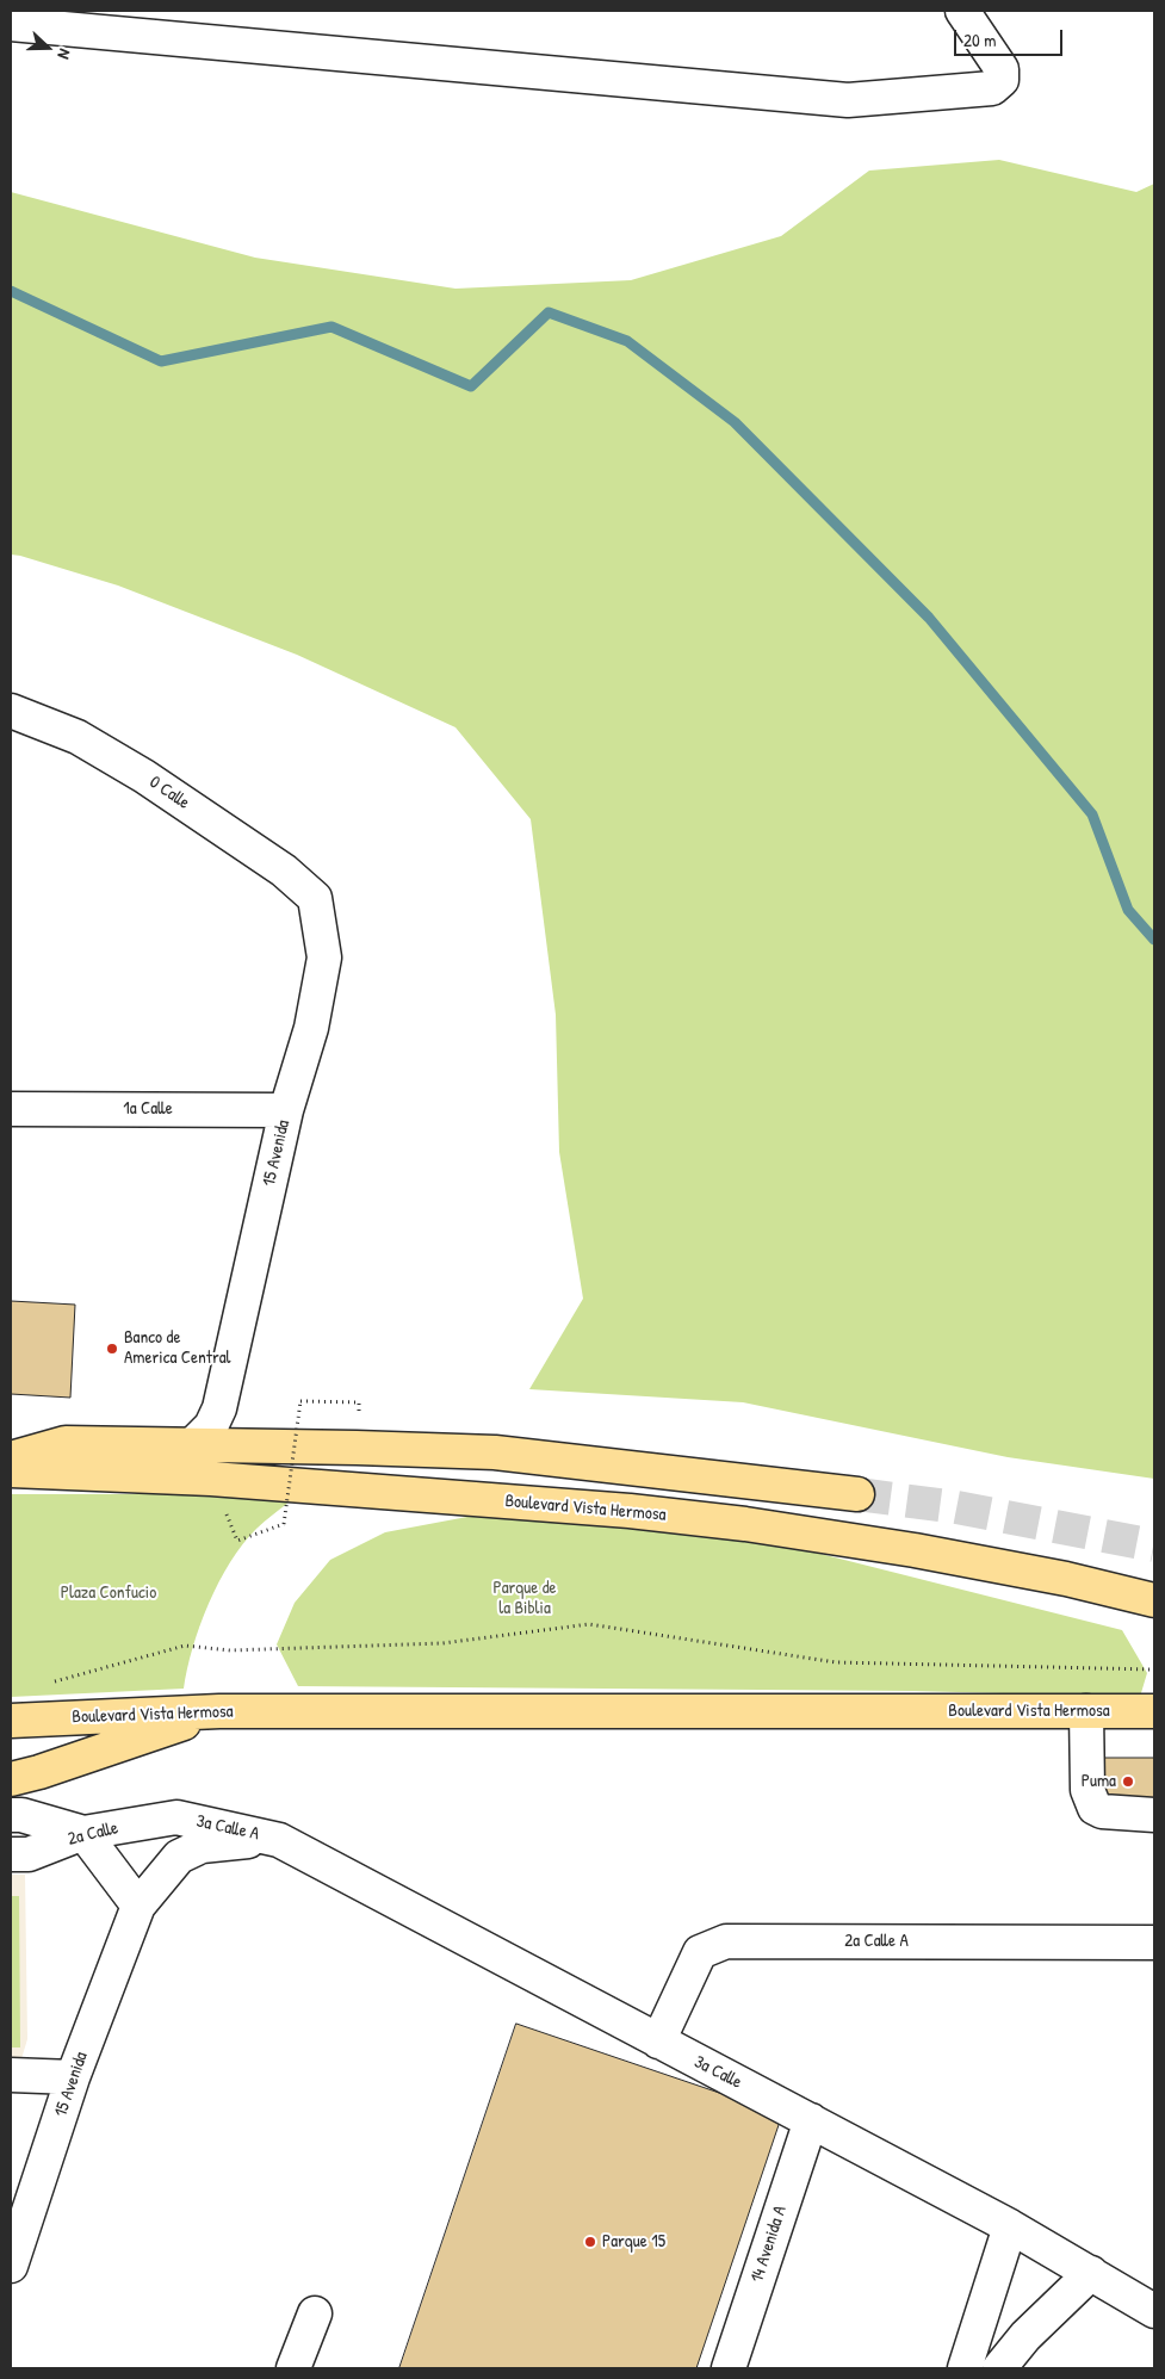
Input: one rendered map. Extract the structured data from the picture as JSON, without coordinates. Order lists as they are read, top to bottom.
{
  "streets": {
    "main road": ["Boulevard Vista Hermosa"],
    "street": [
      "0 Calle",
      "1a Calle",
      "15 Avenida",
      "3a Calle A",
      "2a Calle",
      "2a Calle A",
      "3a Calle",
      "14 Avenida A"
    ]
  },
  "crossings": [
    ["0 Calle", "15 Avenida"],
    ["1a Calle", "15 Avenida"],
    ["15 Avenida", "3a Calle A"],
    ["15 Avenida", "3a Calle"],
    ["3a Calle A", "2a Calle"],
    ["3a Calle A", "3a Calle"],
    ["2a Calle A", "3a Calle"],
    ["3a Calle", "14 Avenida A"]
  ],
  "parks": ["Parque de la Biblia", "Plaza Confucio"],
  "places": ["Banco de America Central", "Puma", "Parque 15"],
  "scale_bar": "20 m",
  "north": "right"
}
